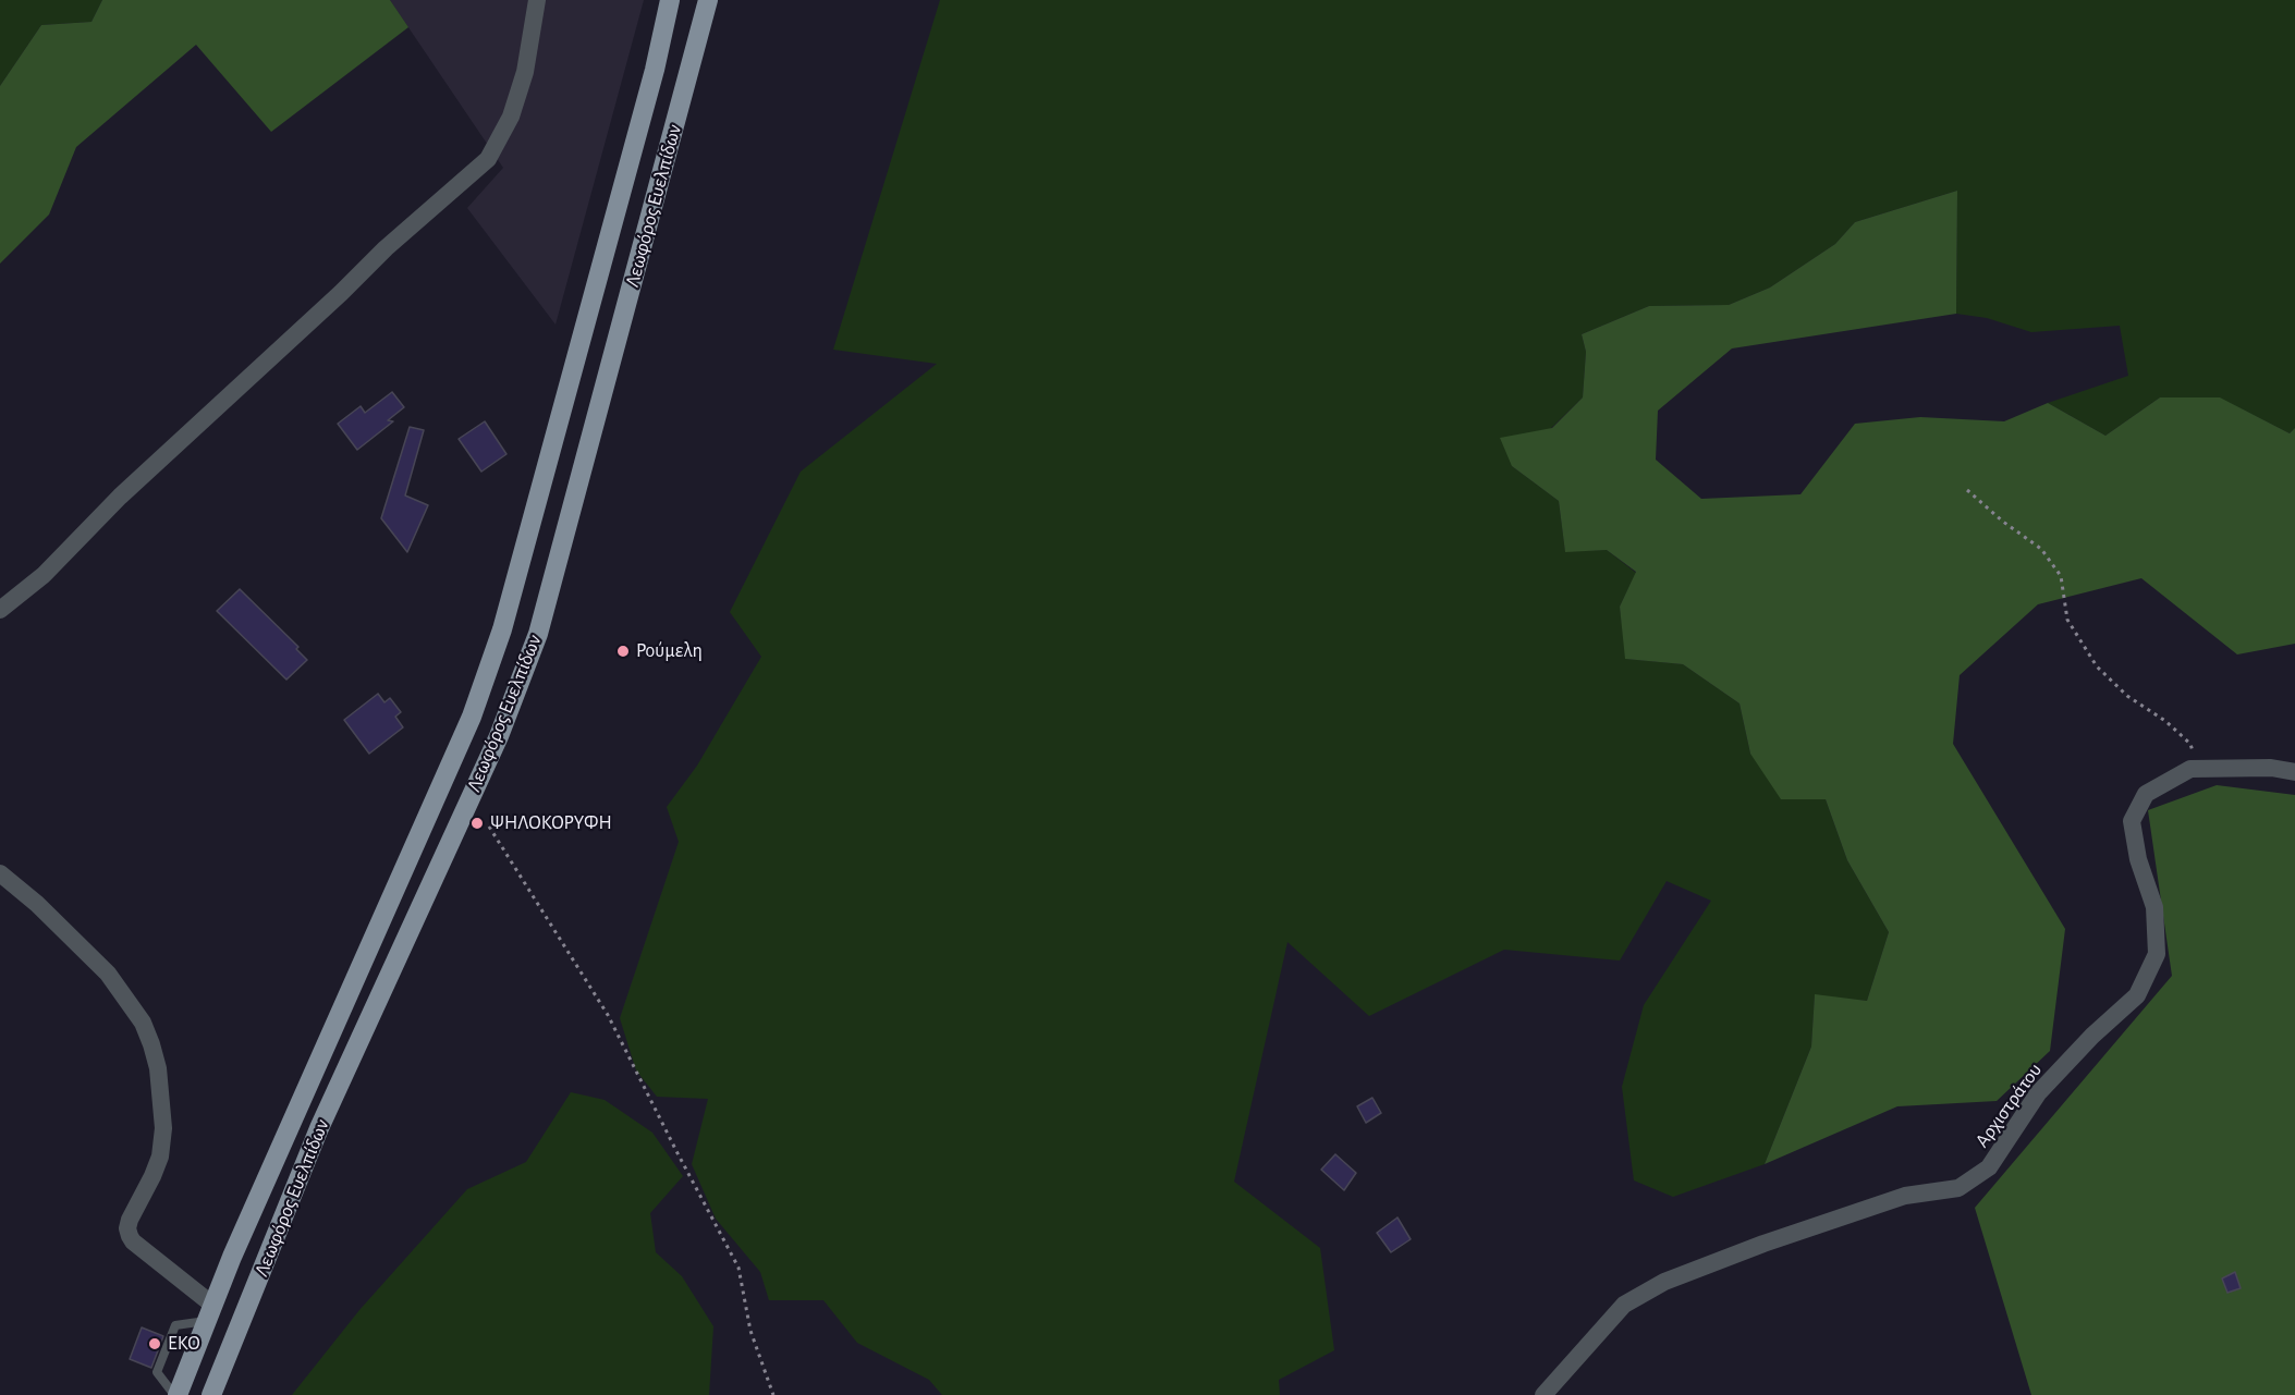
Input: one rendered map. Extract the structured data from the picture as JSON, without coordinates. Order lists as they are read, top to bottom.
{
  "streets": {
    "main road": ["Λεωφόρος Ευελπίδων"],
    "street": ["Αρχιστράτου"]
  },
  "places": ["Ρούμελη", "ΨΗΛΟΚΟΡΥΦΗ", "EKO"]
}
